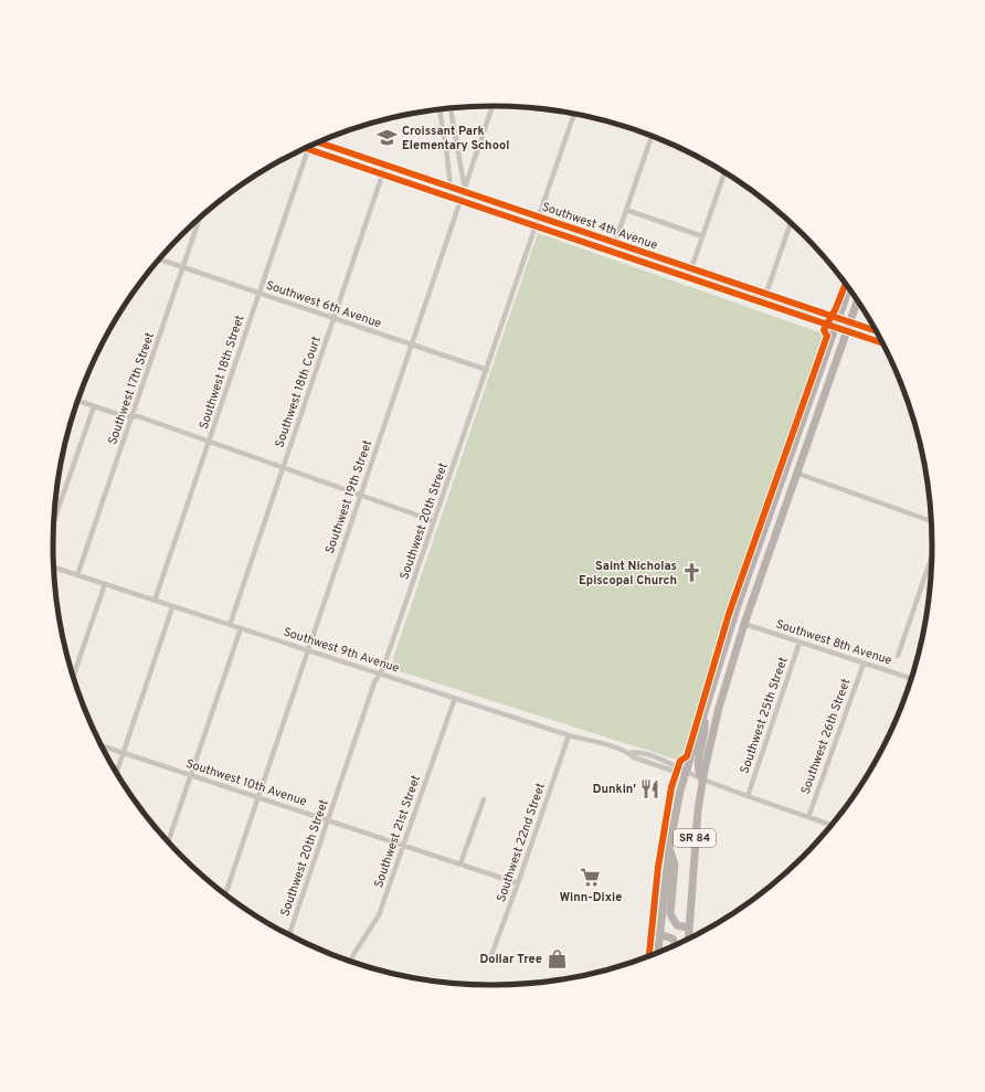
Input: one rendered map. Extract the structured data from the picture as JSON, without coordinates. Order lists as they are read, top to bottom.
{
  "streets": {
    "main road": ["Southwest 4th Avenue", "SR 84"],
    "street": [
      "Southwest 6th Avenue",
      "Southwest 18th Street",
      "Southwest 17th Street",
      "Southwest 18th Court",
      "Southwest 19th Street",
      "Southwest 20th Street",
      "Southwest 8th Avenue",
      "Southwest 9th Avenue",
      "Southwest 25th Street",
      "Southwest 26th Street",
      "Southwest 10th Avenue",
      "Southwest 21st Street",
      "Southwest 22nd Street"
    ]
  },
  "crossings": [
    ["Southwest 4th Avenue", "Southwest 18th Street"],
    ["Southwest 4th Avenue", "Southwest 18th Court"],
    ["Southwest 4th Avenue", "Southwest 19th Street"],
    ["Southwest 4th Avenue", "Southwest 20th Street"],
    ["Southwest 4th Avenue", "SR 84"],
    ["Southwest 6th Avenue", "Southwest 18th Street"],
    ["Southwest 6th Avenue", "Southwest 17th Street"],
    ["Southwest 6th Avenue", "Southwest 18th Court"],
    ["Southwest 6th Avenue", "Southwest 19th Street"],
    ["Southwest 6th Avenue", "Southwest 20th Street"],
    ["Southwest 18th Street", "Southwest 9th Avenue"],
    ["Southwest 17th Street", "Southwest 9th Avenue"],
    ["Southwest 18th Court", "Southwest 9th Avenue"],
    ["Southwest 19th Street", "Southwest 9th Avenue"],
    ["Southwest 19th Street", "Southwest 10th Avenue"],
    ["Southwest 20th Street", "Southwest 9th Avenue"],
    ["Southwest 20th Street", "Southwest 10th Avenue"],
    ["Southwest 8th Avenue", "Southwest 25th Street"],
    ["Southwest 8th Avenue", "Southwest 26th Street"],
    ["Southwest 8th Avenue", "SR 84"],
    ["Southwest 9th Avenue", "Southwest 25th Street"],
    ["Southwest 9th Avenue", "Southwest 26th Street"],
    ["Southwest 9th Avenue", "Southwest 21st Street"],
    ["Southwest 9th Avenue", "SR 84"],
    ["Southwest 9th Avenue", "Southwest 22nd Street"],
    ["Southwest 10th Avenue", "Southwest 21st Street"],
    ["Southwest 10th Avenue", "Southwest 22nd Street"]
  ],
  "places": {
    "school or university": ["Croissant Park Elementary School"],
    "church": ["Saint Nicholas Episcopal Church"],
    "restaurant": ["Dunkin'"],
    "supermarket": ["Winn-Dixie"],
    "shop": ["Dollar Tree"]
  }
}
